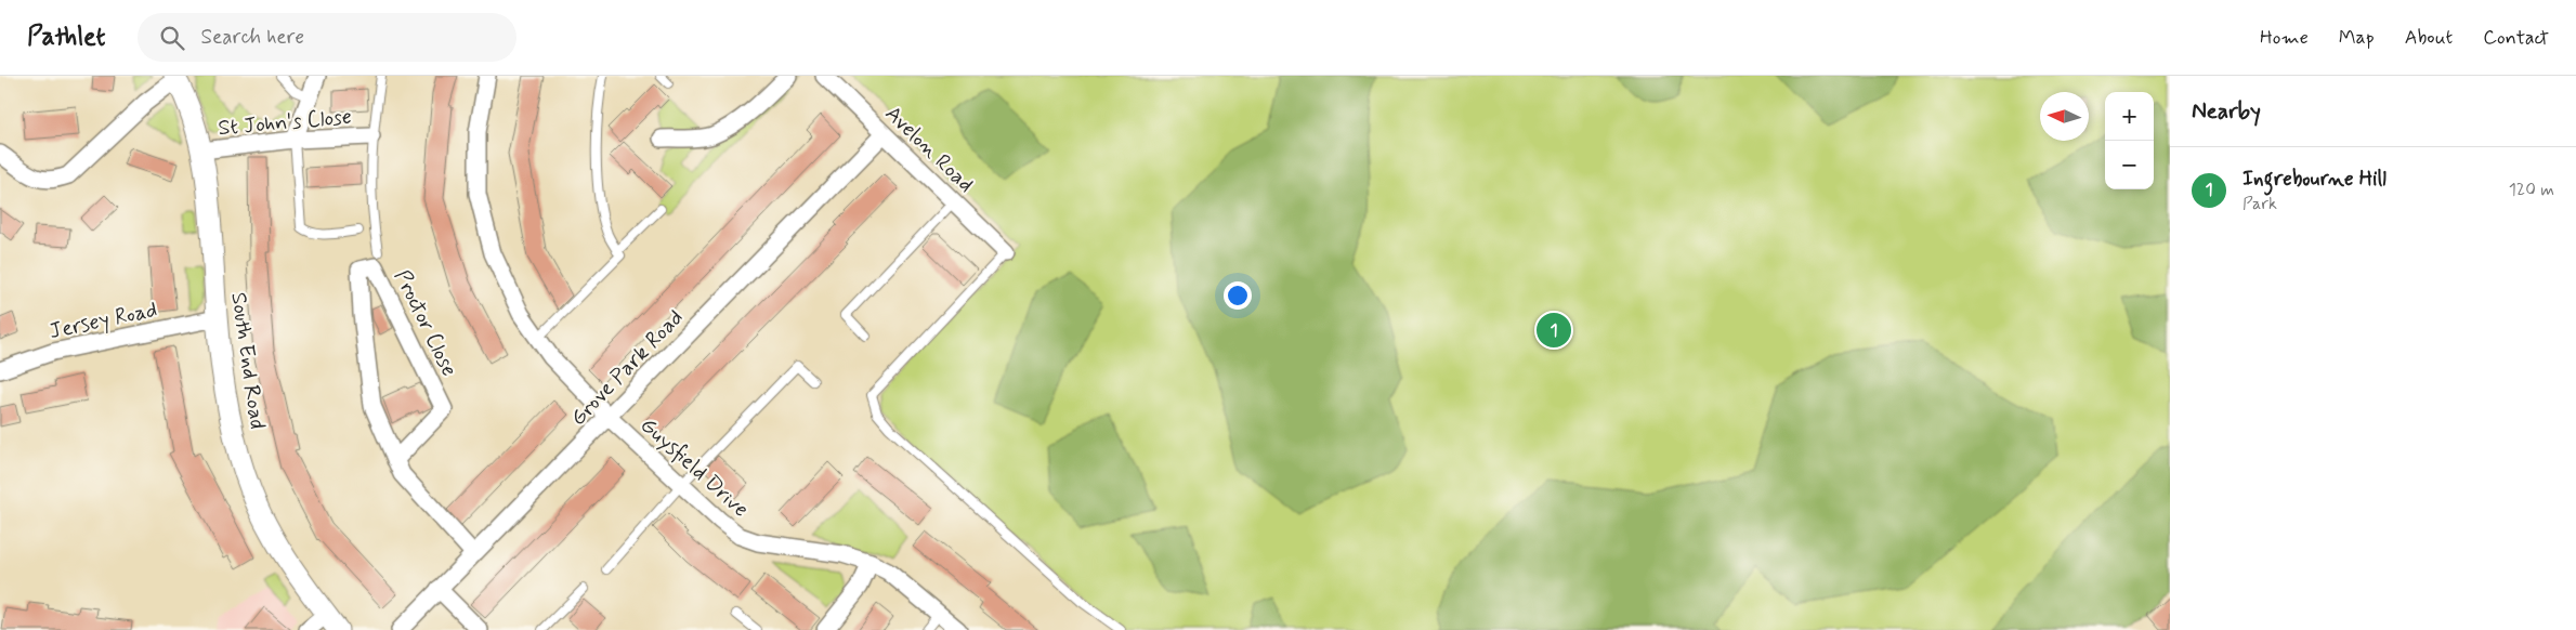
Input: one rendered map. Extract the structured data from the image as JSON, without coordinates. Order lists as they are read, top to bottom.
{
  "streets": {
    "street": [
      "St John's Close",
      "Avelon Road",
      "Jersey Road",
      "Proctor Close",
      "South End Road",
      "Grove Park Road",
      "Guysfield Drive"
    ]
  },
  "crossings": [
    ["St John's Close", "South End Road"],
    ["Avelon Road", "Grove Park Road"],
    ["Jersey Road", "South End Road"],
    ["Proctor Close", "Grove Park Road"],
    ["Grove Park Road", "Guysfield Drive"]
  ],
  "north": "left",
  "page": {
    "header": "Pathlet",
    "search": "Search here",
    "nav": [
      "Home",
      "Map",
      "About",
      "Contact"
    ],
    "heading": "Nearby",
    "map_buttons": ["+", "−"],
    "list": [
      {
        "mark": "1",
        "name": "Ingrebourne Hill",
        "note": "Park",
        "value": "120 m"
      }
    ],
    "pins": "1"
  }
}
